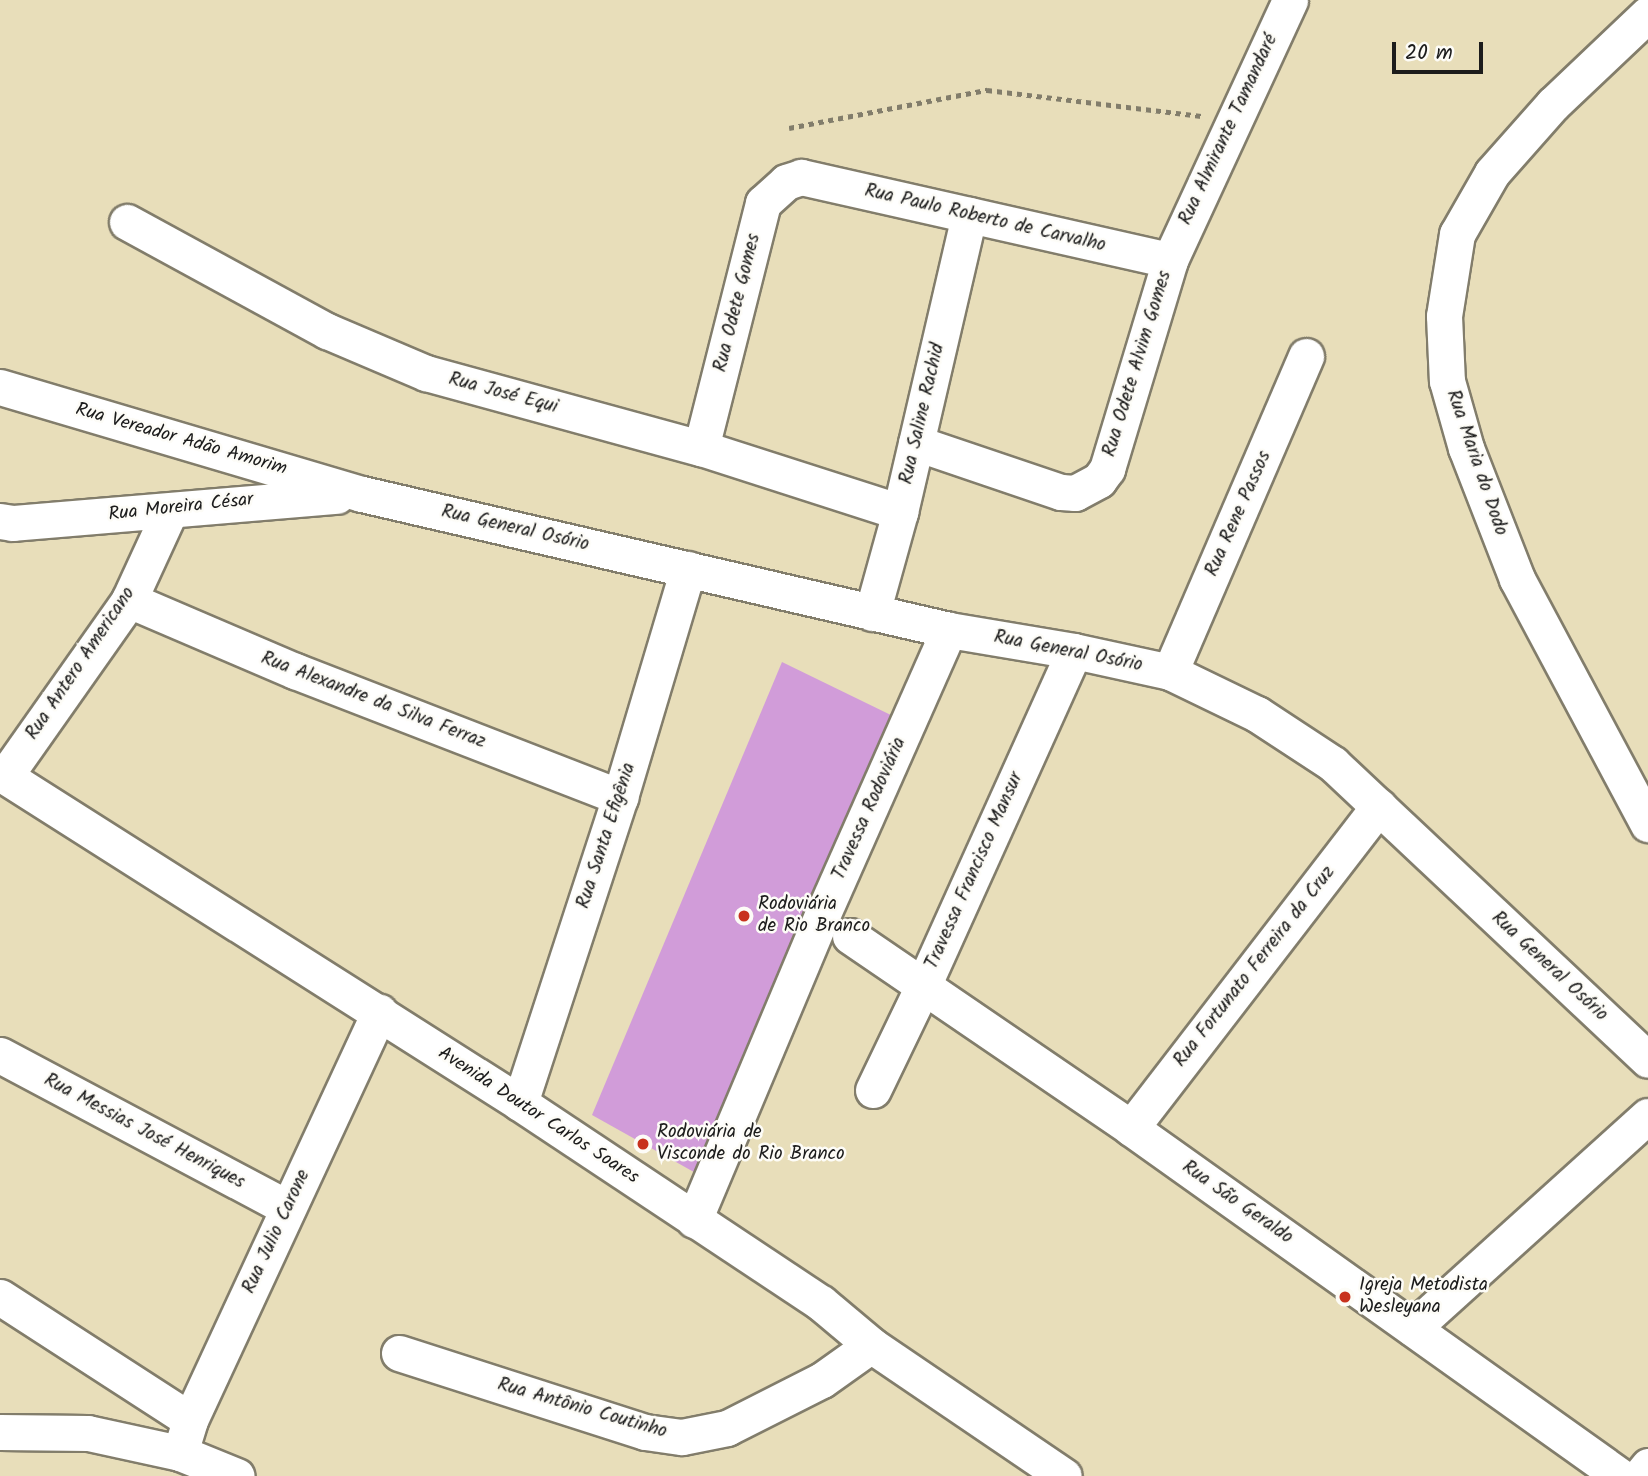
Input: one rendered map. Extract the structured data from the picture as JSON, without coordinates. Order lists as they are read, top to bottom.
{
  "streets": {
    "street": [
      "Rua Almirante Tamandaré",
      "Rua Paulo Roberto de Carvalho",
      "Rua Odete Gomes",
      "Rua Odete Alvim Gomes",
      "Rua José Equi",
      "Rua Saline Rachid",
      "Rua Vereador Adão Amorim",
      "Rua Maria do Dodo",
      "Rua Moreira César",
      "Rua Rene Passos",
      "Rua General Osório",
      "Rua Antero Americano",
      "Rua Alexandre da Silva Ferraz",
      "Travessa Rodoviária",
      "Rua Santa Efigênia",
      "Travessa Francisco Mansur",
      "Rua Fortunato Ferreira da Cruz",
      "Avenida Doutor Carlos Soares",
      "Rua Messias José Henriques",
      "Rua São Geraldo",
      "Rua Julio Carone",
      "Rua Antônio Coutinho"
    ]
  },
  "crossings": [
    ["Rua Almirante Tamandaré", "Rua Paulo Roberto de Carvalho"],
    ["Rua Almirante Tamandaré", "Rua Odete Alvim Gomes"],
    ["Rua Paulo Roberto de Carvalho", "Rua Odete Gomes"],
    ["Rua Paulo Roberto de Carvalho", "Rua Odete Alvim Gomes"],
    ["Rua Paulo Roberto de Carvalho", "Rua Saline Rachid"],
    ["Rua Odete Gomes", "Rua José Equi"],
    ["Rua Odete Alvim Gomes", "Rua Saline Rachid"],
    ["Rua José Equi", "Rua Saline Rachid"],
    ["Rua Saline Rachid", "Rua General Osório"],
    ["Rua Vereador Adão Amorim", "Rua Moreira César"],
    ["Rua Vereador Adão Amorim", "Rua General Osório"],
    ["Rua Moreira César", "Rua General Osório"],
    ["Rua Moreira César", "Rua Antero Americano"],
    ["Rua Rene Passos", "Rua General Osório"],
    ["Rua General Osório", "Travessa Rodoviária"],
    ["Rua General Osório", "Rua Santa Efigênia"],
    ["Rua General Osório", "Travessa Francisco Mansur"],
    ["Rua General Osório", "Rua Fortunato Ferreira da Cruz"],
    ["Rua Antero Americano", "Rua Alexandre da Silva Ferraz"],
    ["Rua Antero Americano", "Avenida Doutor Carlos Soares"],
    ["Rua Alexandre da Silva Ferraz", "Rua Santa Efigênia"],
    ["Travessa Rodoviária", "Avenida Doutor Carlos Soares"],
    ["Rua Santa Efigênia", "Avenida Doutor Carlos Soares"],
    ["Travessa Francisco Mansur", "Rua São Geraldo"],
    ["Rua Fortunato Ferreira da Cruz", "Rua São Geraldo"],
    ["Avenida Doutor Carlos Soares", "Rua Julio Carone"],
    ["Avenida Doutor Carlos Soares", "Rua Antônio Coutinho"],
    ["Rua Messias José Henriques", "Rua Julio Carone"]
  ],
  "places": ["Rodoviária de Rio Branco", "Rodoviária de Visconde do Rio Branco", "Igreja Metodista Wesleyana"],
  "scale_bar": "20 m"
}
